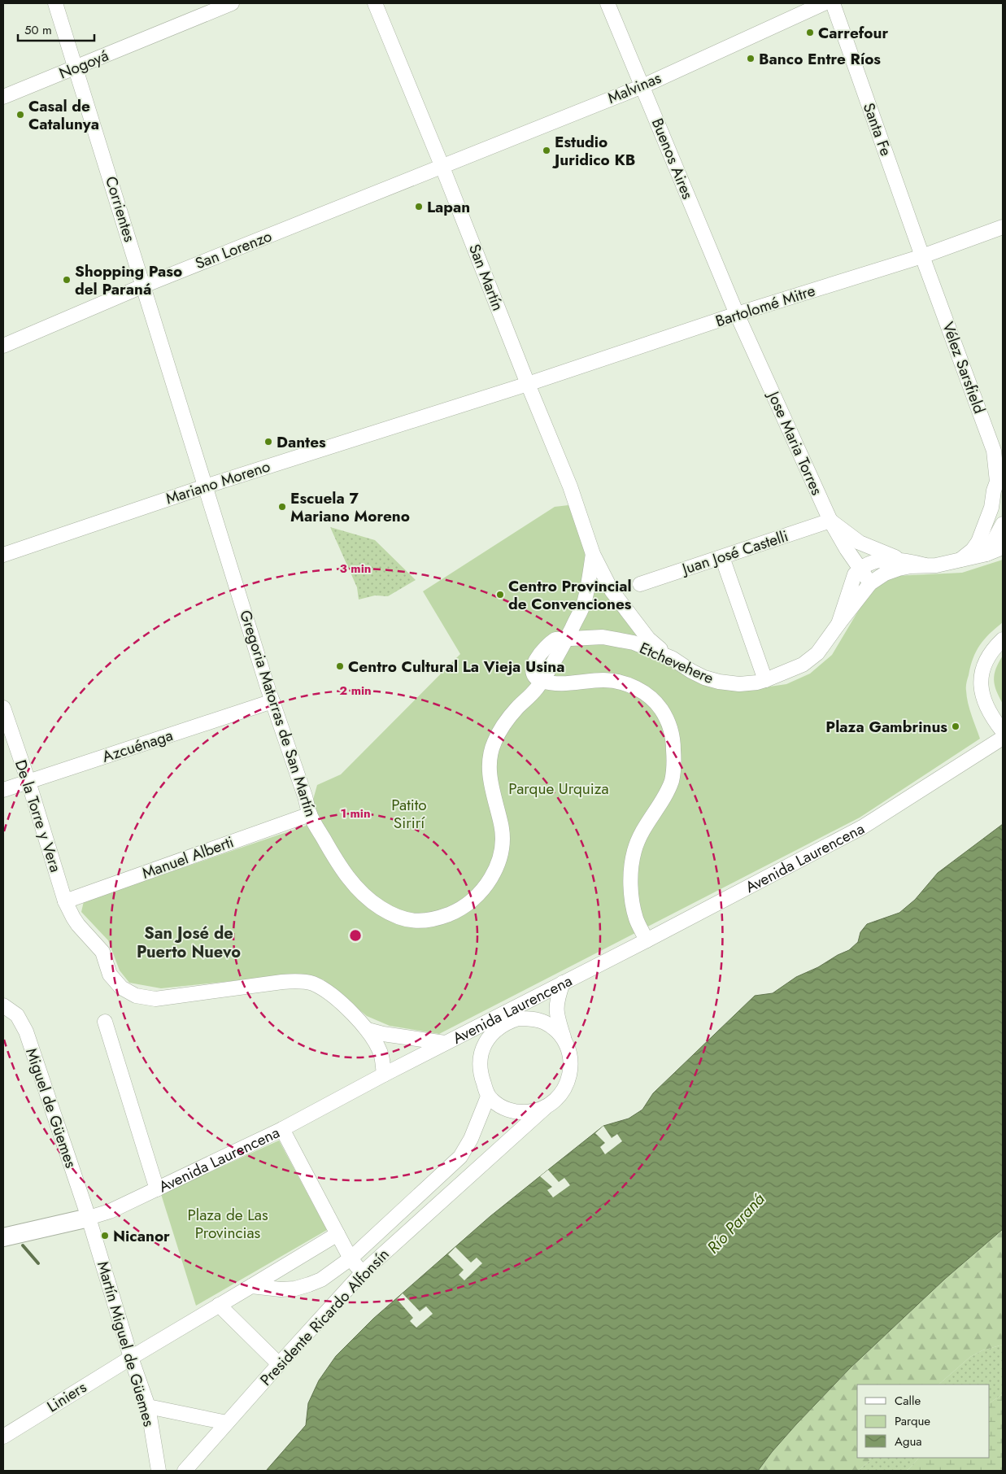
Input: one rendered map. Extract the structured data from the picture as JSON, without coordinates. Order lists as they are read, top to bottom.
{
  "streets": {
    "main road": ["Avenida Laurencena"],
    "street": [
      "Nogoyá",
      "Malvinas",
      "Santa Fe",
      "Buenos Aires",
      "Corrientes",
      "San Lorenzo",
      "San Martín",
      "Bartolomé Mitre",
      "Vélez Sarsfield",
      "Jose Maria Torres",
      "Mariano Moreno",
      "Juan José Castelli",
      "Etchevehere",
      "Gregoria Matorras de San Martín",
      "Azcuénaga",
      "De la Torre y Vera",
      "Manuel Alberti",
      "Miguel de Güemes",
      "Presidente Ricardo Alfonsín",
      "Martín Miguel de Güemes",
      "Liniers"
    ]
  },
  "crossings": [
    ["Nogoyá", "Corrientes"],
    ["Malvinas", "Buenos Aires"],
    ["Malvinas", "San Lorenzo"],
    ["Malvinas", "San Martín"],
    ["Santa Fe", "Bartolomé Mitre"],
    ["Santa Fe", "Vélez Sarsfield"],
    ["Buenos Aires", "Bartolomé Mitre"],
    ["Buenos Aires", "Jose Maria Torres"],
    ["Corrientes", "San Lorenzo"],
    ["Corrientes", "Mariano Moreno"],
    ["Corrientes", "Gregoria Matorras de San Martín"],
    ["San Lorenzo", "San Martín"],
    ["San Martín", "Bartolomé Mitre"],
    ["San Martín", "Mariano Moreno"],
    ["San Martín", "Etchevehere"],
    ["Bartolomé Mitre", "Vélez Sarsfield"],
    ["Bartolomé Mitre", "Jose Maria Torres"],
    ["Bartolomé Mitre", "Mariano Moreno"],
    ["Vélez Sarsfield", "Etchevehere"],
    ["Jose Maria Torres", "Juan José Castelli"],
    ["Jose Maria Torres", "Etchevehere"],
    ["Mariano Moreno", "Gregoria Matorras de San Martín"],
    ["Gregoria Matorras de San Martín", "Azcuénaga"],
    ["Gregoria Matorras de San Martín", "Manuel Alberti"],
    ["Azcuénaga", "De la Torre y Vera"],
    ["De la Torre y Vera", "Manuel Alberti"],
    ["Avenida Laurencena", "Miguel de Güemes"],
    ["Avenida Laurencena", "Presidente Ricardo Alfonsín"],
    ["Avenida Laurencena", "Martín Miguel de Güemes"],
    ["Miguel de Güemes", "Martín Miguel de Güemes"],
    ["Martín Miguel de Güemes", "Liniers"]
  ],
  "districts": ["San José de Puerto Nuevo"],
  "water": ["Río Paraná"],
  "parks": ["Parque Urquiza", "Patito Sirirí", "Plaza de Las Provincias"],
  "places": [
    "Carrefour",
    "Banco Entre Ríos",
    "Casal de Catalunya",
    "Estudio Juridico KB",
    "Lapan",
    "Shopping Paso del Paraná",
    "Dantes",
    "Escuela 7 Mariano Moreno",
    "Centro Provincial de Convenciones",
    "Centro Cultural La Vieja Usina",
    "Plaza Gambrinus",
    "Nicanor"
  ],
  "legend": ["Calle", "Parque", "Agua"],
  "scale_bar": "50 m",
  "rings": ["3 min", "2 min", "1 min"]
}
